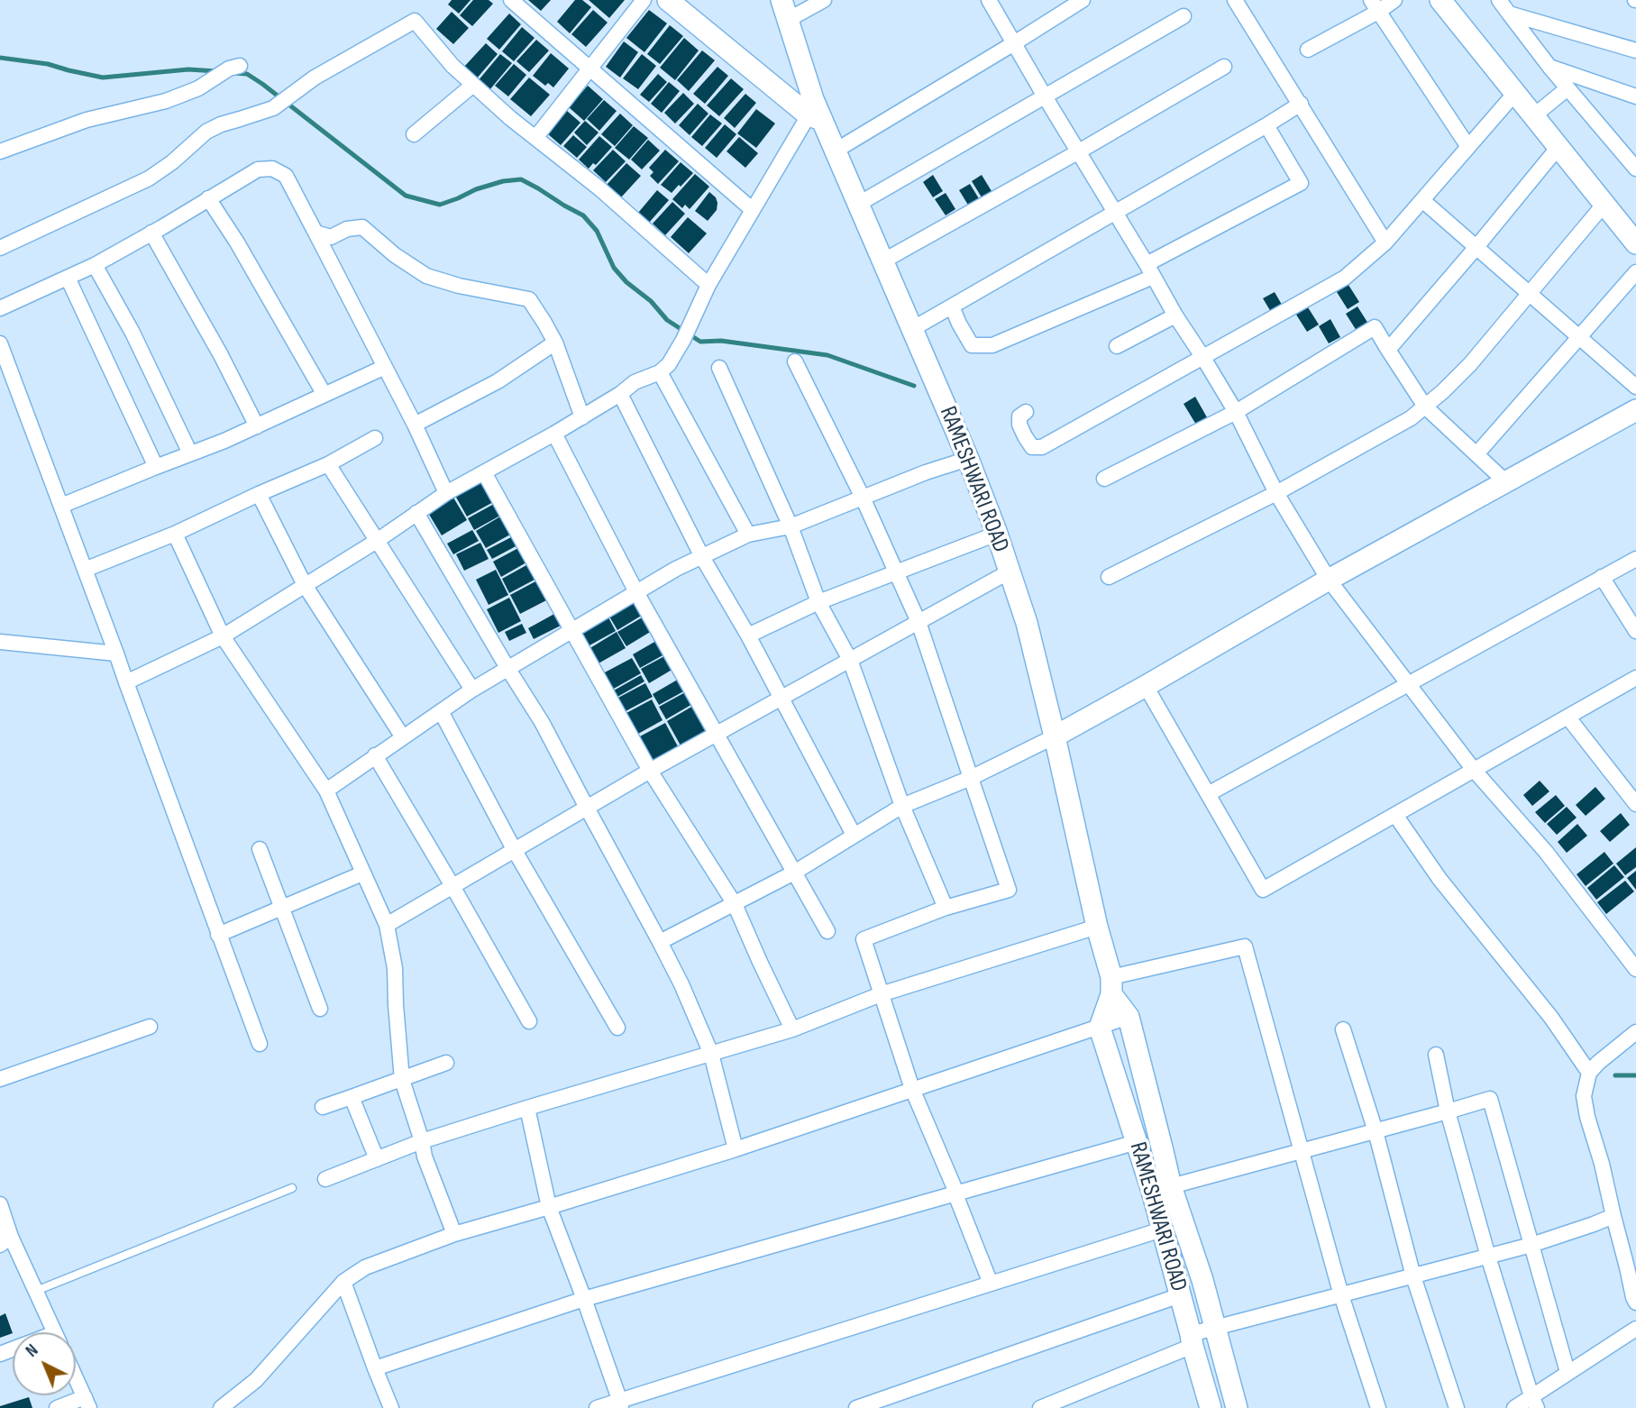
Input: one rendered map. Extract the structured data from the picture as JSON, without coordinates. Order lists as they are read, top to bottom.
{
  "streets": {
    "main road": ["RAMESHWARI ROAD"]
  },
  "north": "top left"
}
